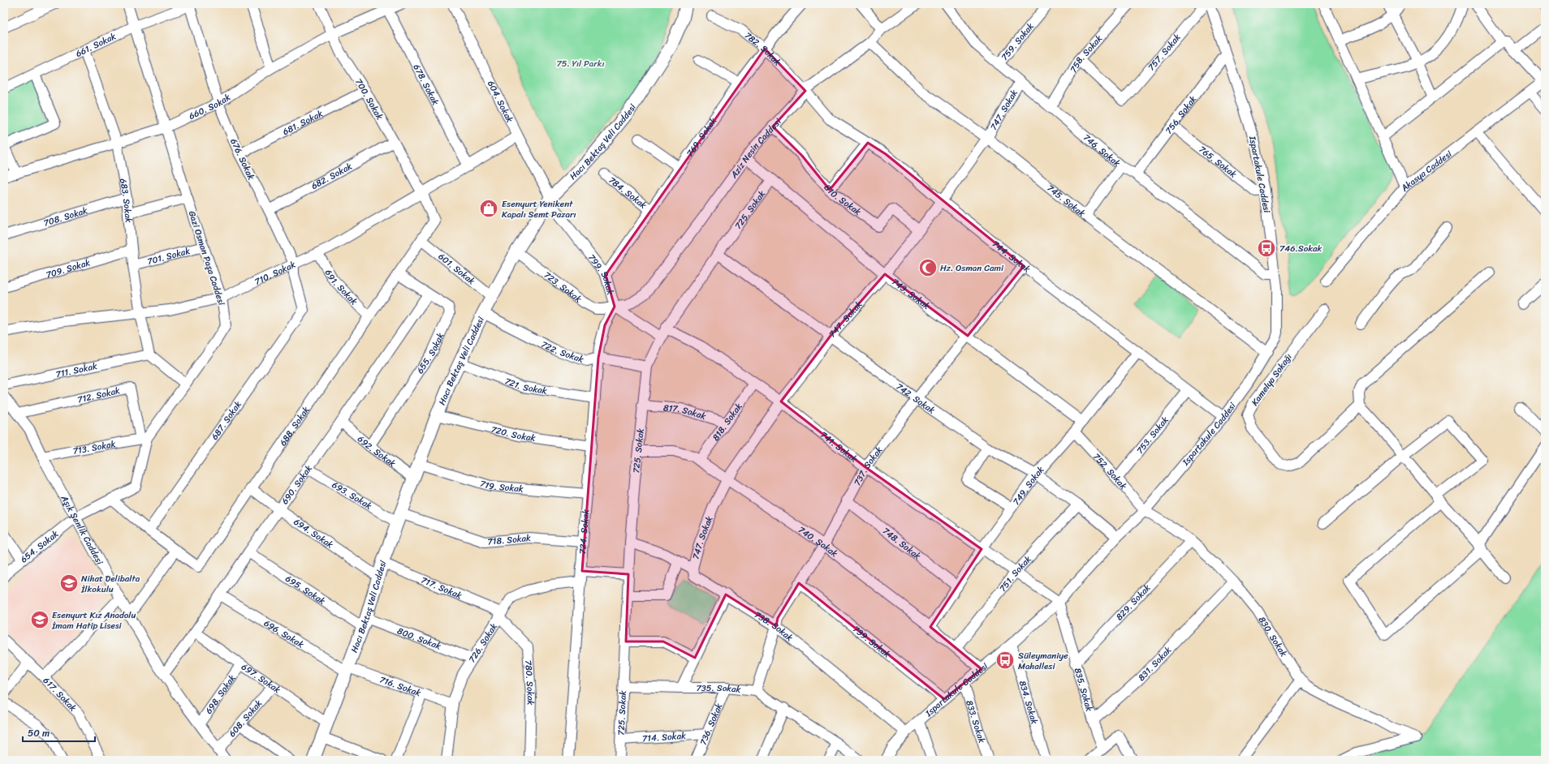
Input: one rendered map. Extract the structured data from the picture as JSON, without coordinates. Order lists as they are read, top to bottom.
{
  "streets": {
    "main road": ["Hacı Bektaş Veli Caddesi"],
    "street": [
      "759. Sokak",
      "661. Sokak",
      "782. Sokak",
      "757. Sokak",
      "758. Sokak",
      "678. Sokak",
      "700. Sokak",
      "604. Sokak",
      "660. Sokak",
      "747. Sokak",
      "756. Sokak",
      "681. Sokak",
      "769. Sokak",
      "Aziz Nesin Caddesi",
      "746. Sokak",
      "676. Sokak",
      "765. Sokak",
      "Akasya Caddesi",
      "Ispartakule Caddesi",
      "682. Sokak",
      "784. Sokak",
      "810. Sokak",
      "683. Sokak",
      "745. Sokak",
      "725. Sokak",
      "708. Sokak",
      "701. Sokak",
      "744. Sokak",
      "Gazi Osman Paşa Caddesi",
      "709. Sokak",
      "601. Sokak",
      "710. Sokak",
      "799. Sokak",
      "691. Sokak",
      "723. Sokak",
      "743. Sokak",
      "722. Sokak",
      "655. Sokak",
      "711. Sokak",
      "Kamelya Sokağı",
      "721. Sokak",
      "712. Sokak",
      "742. Sokak",
      "817. Sokak",
      "687. Sokak",
      "818. Sokak",
      "688. Sokak",
      "720. Sokak",
      "753. Sokak",
      "741. Sokak",
      "713. Sokak",
      "692. Sokak",
      "737. Sokak",
      "752. Sokak",
      "690. Sokak",
      "719. Sokak",
      "749. Sokak",
      "693. Sokak",
      "Aşık Şenlik Caddesi",
      "724. Sokak",
      "694. Sokak",
      "718. Sokak",
      "740. Sokak",
      "748. Sokak",
      "654. Sokak",
      "751. Sokak",
      "717. Sokak",
      "695. Sokak",
      "829. Sokak",
      "738. Sokak",
      "696. Sokak",
      "830. Sokak",
      "800. Sokak",
      "739. Sokak",
      "726. Sokak",
      "831. Sokak",
      "697. Sokak",
      "780. Sokak",
      "716. Sokak",
      "735. Sokak",
      "835. Sokak",
      "617. Sokak",
      "698. Sokak",
      "834. Sokak",
      "608. Sokak",
      "833. Sokak",
      "736. Sokak",
      "714. Sokak"
    ]
  },
  "crossings": [
    ["759. Sokak", "746. Sokak"],
    ["661. Sokak", "676. Sokak"],
    ["661. Sokak", "683. Sokak"],
    ["661. Sokak", "Gazi Osman Paşa Caddesi"],
    ["782. Sokak", "769. Sokak"],
    ["782. Sokak", "Aziz Nesin Caddesi"],
    ["782. Sokak", "744. Sokak"],
    ["757. Sokak", "758. Sokak"],
    ["758. Sokak", "746. Sokak"],
    ["678. Sokak", "660. Sokak"],
    ["678. Sokak", "710. Sokak"],
    ["700. Sokak", "660. Sokak"],
    ["700. Sokak", "681. Sokak"],
    ["700. Sokak", "682. Sokak"],
    ["700. Sokak", "710. Sokak"],
    ["700. Sokak", "688. Sokak"],
    ["604. Sokak", "Hacı Bektaş Veli Caddesi"],
    ["604. Sokak", "710. Sokak"],
    ["604. Sokak", "799. Sokak"],
    ["660. Sokak", "676. Sokak"],
    ["660. Sokak", "683. Sokak"],
    ["660. Sokak", "Gazi Osman Paşa Caddesi"],
    ["747. Sokak", "746. Sokak"],
    ["747. Sokak", "810. Sokak"],
    ["747. Sokak", "745. Sokak"],
    ["747. Sokak", "744. Sokak"],
    ["747. Sokak", "743. Sokak"],
    ["747. Sokak", "742. Sokak"],
    ["747. Sokak", "741. Sokak"],
    ["747. Sokak", "740. Sokak"],
    ["747. Sokak", "738. Sokak"],
    ["756. Sokak", "746. Sokak"],
    ["756. Sokak", "765. Sokak"],
    ["756. Sokak", "Ispartakule Caddesi"],
    ["681. Sokak", "676. Sokak"],
    ["769. Sokak", "784. Sokak"],
    ["769. Sokak", "799. Sokak"],
    ["Hacı Bektaş Veli Caddesi", "601. Sokak"],
    ["Hacı Bektaş Veli Caddesi", "799. Sokak"],
    ["Hacı Bektaş Veli Caddesi", "723. Sokak"],
    ["Hacı Bektaş Veli Caddesi", "722. Sokak"],
    ["Hacı Bektaş Veli Caddesi", "721. Sokak"],
    ["Hacı Bektaş Veli Caddesi", "720. Sokak"],
    ["Hacı Bektaş Veli Caddesi", "692. Sokak"],
    ["Hacı Bektaş Veli Caddesi", "719. Sokak"],
    ["Hacı Bektaş Veli Caddesi", "693. Sokak"],
    ["Hacı Bektaş Veli Caddesi", "694. Sokak"],
    ["Hacı Bektaş Veli Caddesi", "718. Sokak"],
    ["Hacı Bektaş Veli Caddesi", "717. Sokak"],
    ["Hacı Bektaş Veli Caddesi", "695. Sokak"],
    ["Hacı Bektaş Veli Caddesi", "696. Sokak"],
    ["Hacı Bektaş Veli Caddesi", "800. Sokak"],
    ["Hacı Bektaş Veli Caddesi", "697. Sokak"],
    ["Hacı Bektaş Veli Caddesi", "716. Sokak"],
    ["Aziz Nesin Caddesi", "810. Sokak"],
    ["Aziz Nesin Caddesi", "745. Sokak"],
    ["Aziz Nesin Caddesi", "744. Sokak"],
    ["Aziz Nesin Caddesi", "799. Sokak"],
    ["Aziz Nesin Caddesi", "723. Sokak"],
    ["Aziz Nesin Caddesi", "743. Sokak"],
    ["Aziz Nesin Caddesi", "724. Sokak"],
    ["746. Sokak", "Ispartakule Caddesi"],
    ["676. Sokak", "682. Sokak"],
    ["676. Sokak", "710. Sokak"],
    ["676. Sokak", "687. Sokak"],
    ["765. Sokak", "Ispartakule Caddesi"],
    ["Ispartakule Caddesi", "745. Sokak"],
    ["Ispartakule Caddesi", "744. Sokak"],
    ["Ispartakule Caddesi", "742. Sokak"],
    ["Ispartakule Caddesi", "741. Sokak"],
    ["Ispartakule Caddesi", "752. Sokak"],
    ["Ispartakule Caddesi", "740. Sokak"],
    ["Ispartakule Caddesi", "738. Sokak"],
    ["Ispartakule Caddesi", "830. Sokak"],
    ["Ispartakule Caddesi", "739. Sokak"],
    ["Ispartakule Caddesi", "835. Sokak"],
    ["Ispartakule Caddesi", "834. Sokak"],
    ["Ispartakule Caddesi", "833. Sokak"],
    ["683. Sokak", "708. Sokak"],
    ["683. Sokak", "701. Sokak"],
    ["683. Sokak", "709. Sokak"],
    ["683. Sokak", "710. Sokak"],
    ["683. Sokak", "711. Sokak"],
    ["725. Sokak", "799. Sokak"],
    ["725. Sokak", "743. Sokak"],
    ["725. Sokak", "722. Sokak"],
    ["725. Sokak", "742. Sokak"],
    ["725. Sokak", "817. Sokak"],
    ["725. Sokak", "741. Sokak"],
    ["725. Sokak", "740. Sokak"],
    ["725. Sokak", "738. Sokak"],
    ["725. Sokak", "735. Sokak"],
    ["725. Sokak", "714. Sokak"],
    ["701. Sokak", "Gazi Osman Paşa Caddesi"],
    ["744. Sokak", "753. Sokak"],
    ["744. Sokak", "737. Sokak"],
    ["744. Sokak", "749. Sokak"],
    ["Gazi Osman Paşa Caddesi", "710. Sokak"],
    ["Gazi Osman Paşa Caddesi", "712. Sokak"],
    ["Gazi Osman Paşa Caddesi", "688. Sokak"],
    ["Gazi Osman Paşa Caddesi", "713. Sokak"],
    ["Gazi Osman Paşa Caddesi", "Aşık Şenlik Caddesi"],
    ["Gazi Osman Paşa Caddesi", "654. Sokak"],
    ["601. Sokak", "688. Sokak"],
    ["710. Sokak", "691. Sokak"],
    ["710. Sokak", "688. Sokak"],
    ["799. Sokak", "723. Sokak"],
    ["799. Sokak", "741. Sokak"],
    ["799. Sokak", "724. Sokak"],
    ["691. Sokak", "688. Sokak"],
    ["723. Sokak", "724. Sokak"],
    ["743. Sokak", "737. Sokak"],
    ["743. Sokak", "749. Sokak"],
    ["722. Sokak", "724. Sokak"],
    ["655. Sokak", "688. Sokak"],
    ["655. Sokak", "692. Sokak"],
    ["655. Sokak", "690. Sokak"],
    ["721. Sokak", "724. Sokak"],
    ["712. Sokak", "713. Sokak"],
    ["712. Sokak", "Aşık Şenlik Caddesi"],
    ["742. Sokak", "737. Sokak"],
    ["742. Sokak", "749. Sokak"],
    ["742. Sokak", "751. Sokak"],
    ["817. Sokak", "818. Sokak"],
    ["687. Sokak", "688. Sokak"],
    ["818. Sokak", "741. Sokak"],
    ["818. Sokak", "740. Sokak"],
    ["688. Sokak", "694. Sokak"],
    ["720. Sokak", "724. Sokak"],
    ["753. Sokak", "752. Sokak"],
    ["741. Sokak", "737. Sokak"],
    ["741. Sokak", "749. Sokak"],
    ["741. Sokak", "751. Sokak"],
    ["741. Sokak", "835. Sokak"],
    ["713. Sokak", "Aşık Şenlik Caddesi"],
    ["692. Sokak", "690. Sokak"],
    ["737. Sokak", "740. Sokak"],
    ["737. Sokak", "748. Sokak"],
    ["737. Sokak", "738. Sokak"],
    ["737. Sokak", "739. Sokak"],
    ["737. Sokak", "735. Sokak"],
    ["752. Sokak", "749. Sokak"],
    ["752. Sokak", "830. Sokak"],
    ["690. Sokak", "693. Sokak"],
    ["690. Sokak", "Aşık Şenlik Caddesi"],
    ["690. Sokak", "694. Sokak"],
    ["690. Sokak", "695. Sokak"],
    ["690. Sokak", "696. Sokak"],
    ["690. Sokak", "697. Sokak"],
    ["719. Sokak", "724. Sokak"],
    ["749. Sokak", "740. Sokak"],
    ["749. Sokak", "748. Sokak"],
    ["693. Sokak", "718. Sokak"],
    ["Aşık Şenlik Caddesi", "654. Sokak"],
    ["Aşık Şenlik Caddesi", "698. Sokak"],
    ["Aşık Şenlik Caddesi", "608. Sokak"],
    ["724. Sokak", "718. Sokak"],
    ["724. Sokak", "726. Sokak"],
    ["740. Sokak", "751. Sokak"],
    ["717. Sokak", "726. Sokak"],
    ["717. Sokak", "780. Sokak"],
    ["695. Sokak", "800. Sokak"],
    ["829. Sokak", "830. Sokak"],
    ["829. Sokak", "835. Sokak"],
    ["696. Sokak", "716. Sokak"],
    ["830. Sokak", "831. Sokak"],
    ["800. Sokak", "726. Sokak"],
    ["726. Sokak", "780. Sokak"],
    ["726. Sokak", "716. Sokak"],
    ["831. Sokak", "835. Sokak"],
    ["697. Sokak", "698. Sokak"],
    ["697. Sokak", "608. Sokak"],
    ["735. Sokak", "736. Sokak"],
    ["736. Sokak", "714. Sokak"]
  ],
  "parks": ["75. Yıl Parkı"],
  "places": {
    "shop": ["Esenyurt Yenikent Kapalı Semt Pazarı"],
    "bus stop": ["746.Sokak", "Süleymaniye Mahallesi"],
    "mosque": ["Hz. Osman Cami"],
    "school or university": ["Nihat Delibalta İlkokulu", "Esenyurt Kız Anadolu İmam Hatip Lisesi"]
  },
  "scale_bar": "50 m"
}
